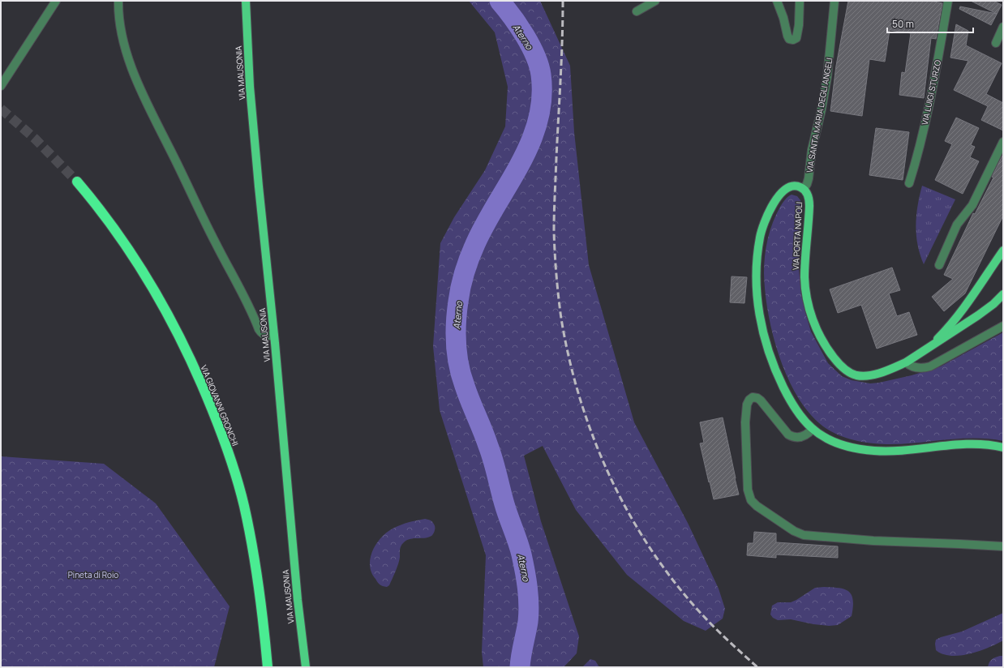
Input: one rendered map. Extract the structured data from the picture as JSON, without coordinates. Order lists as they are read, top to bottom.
{
  "streets": {
    "highway": ["VIA GIOVANNI GRONCHI"],
    "main road": ["VIA MAUSONIA", "VIA PORTA NAPOLI"],
    "street": ["VIA LUIGI STURZO", "VIA SANTA MARIA DEGLI ANGELI"]
  },
  "crossings": [
    ["VIA SANTA MARIA DEGLI ANGELI", "VIA PORTA NAPOLI"]
  ],
  "water": ["Aterno"],
  "parks": ["Pineta di Roio"],
  "scale_bar": "50 m"
}
